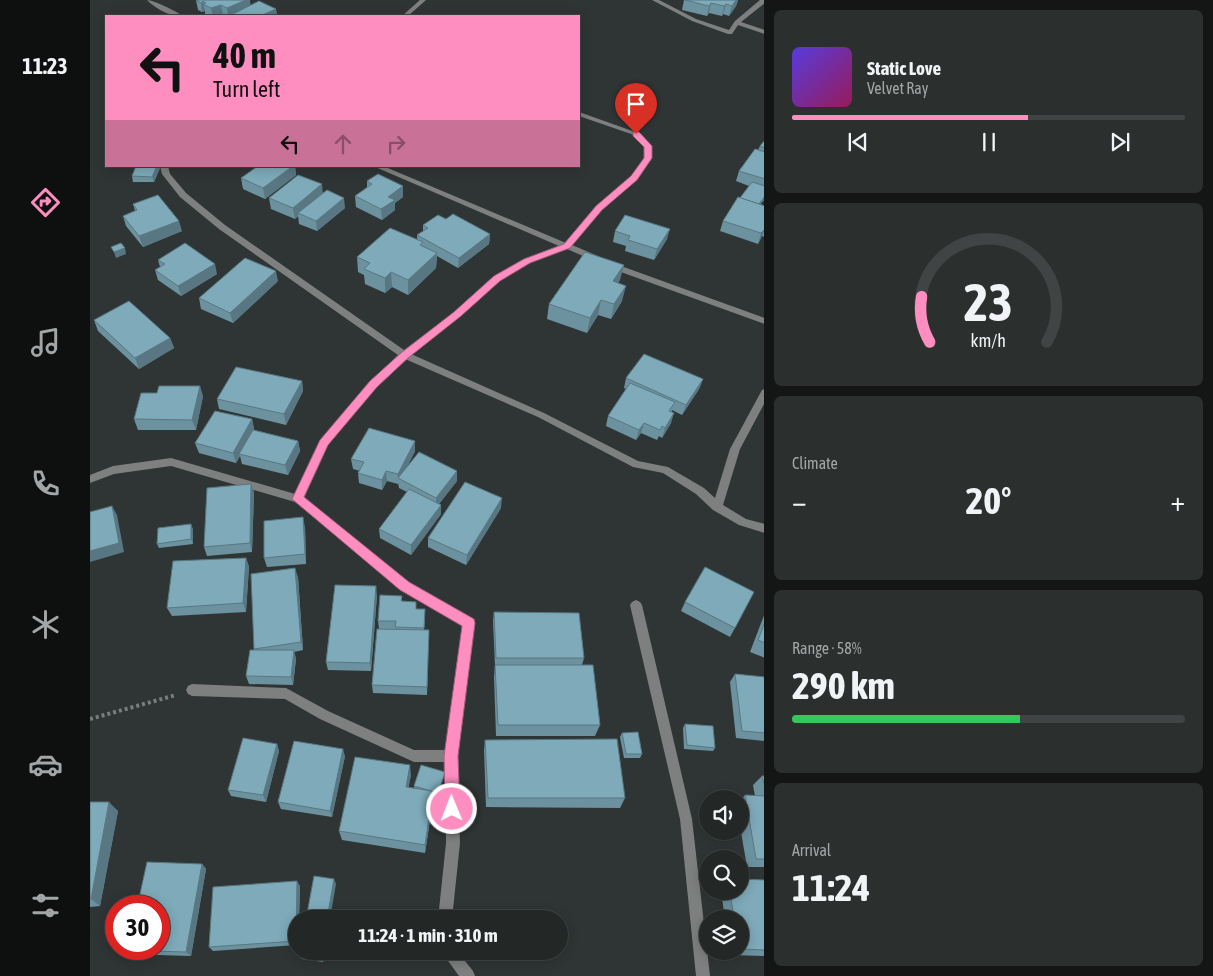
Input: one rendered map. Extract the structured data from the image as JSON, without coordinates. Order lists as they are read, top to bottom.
{
  "page": {
    "tabs": "11:23",
    "turn": ["40 m", "Turn left"],
    "song": ["Static Love", "Velvet Ray"],
    "tile": [
      "Climate",
      ["Range · 58%", "290 km"],
      ["Arrival", "11:24"]
    ],
    "heat": ["−", "20°", "+"],
    "limit": "30",
    "trip": "11:24 · 1 min · 310 m",
    "gauge": ["23", "km/h"]
  }
}
